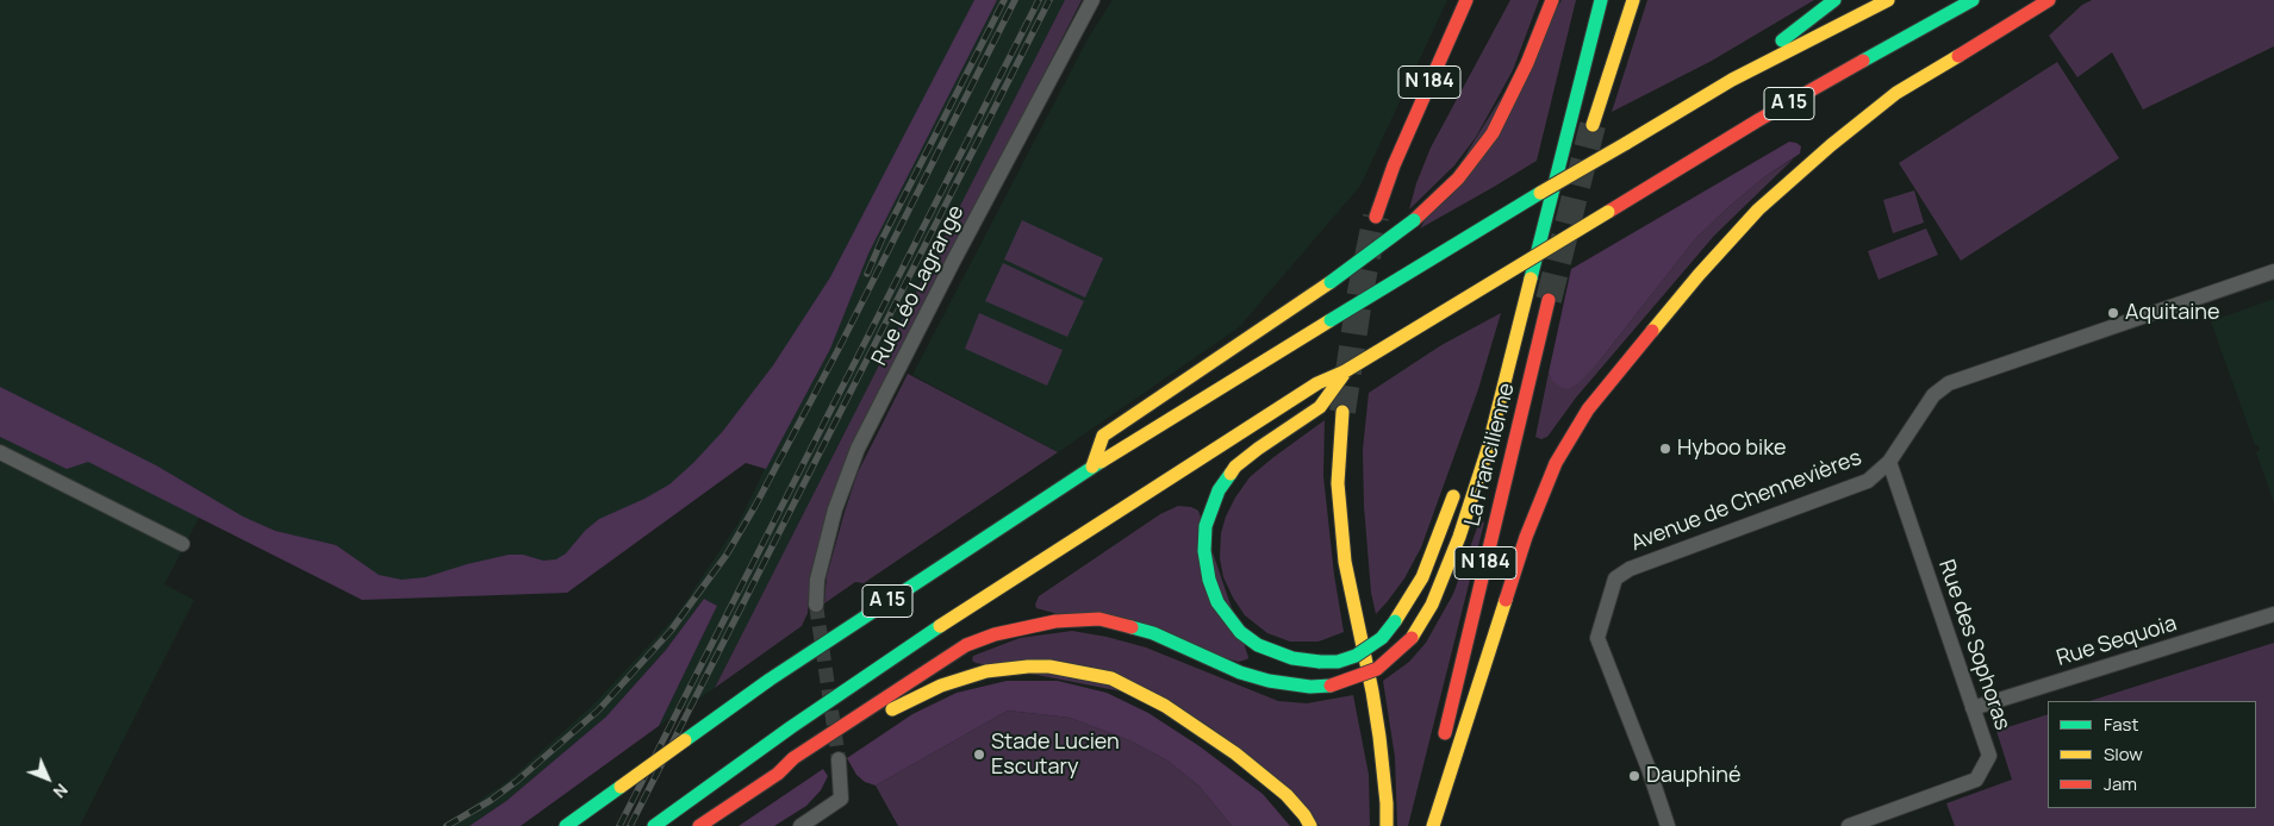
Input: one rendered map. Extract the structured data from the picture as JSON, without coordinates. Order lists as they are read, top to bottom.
{
  "streets": {
    "highway": ["N 184", "A 15", "La Francilienne"],
    "street": [
      "Rue Léo Lagrange",
      "Avenue de Chennevières",
      "Rue Sequoia",
      "Rue des Sophoras"
    ]
  },
  "crossings": [
    ["Avenue de Chennevières", "Rue des Sophoras"],
    ["Rue Sequoia", "Rue des Sophoras"]
  ],
  "places": [
    "Aquitaine",
    "Hyboo bike",
    "Stade Lucien Escutary",
    "Dauphiné"
  ],
  "legend": ["Fast", "Slow", "Jam"],
  "north": "bottom right"
}
